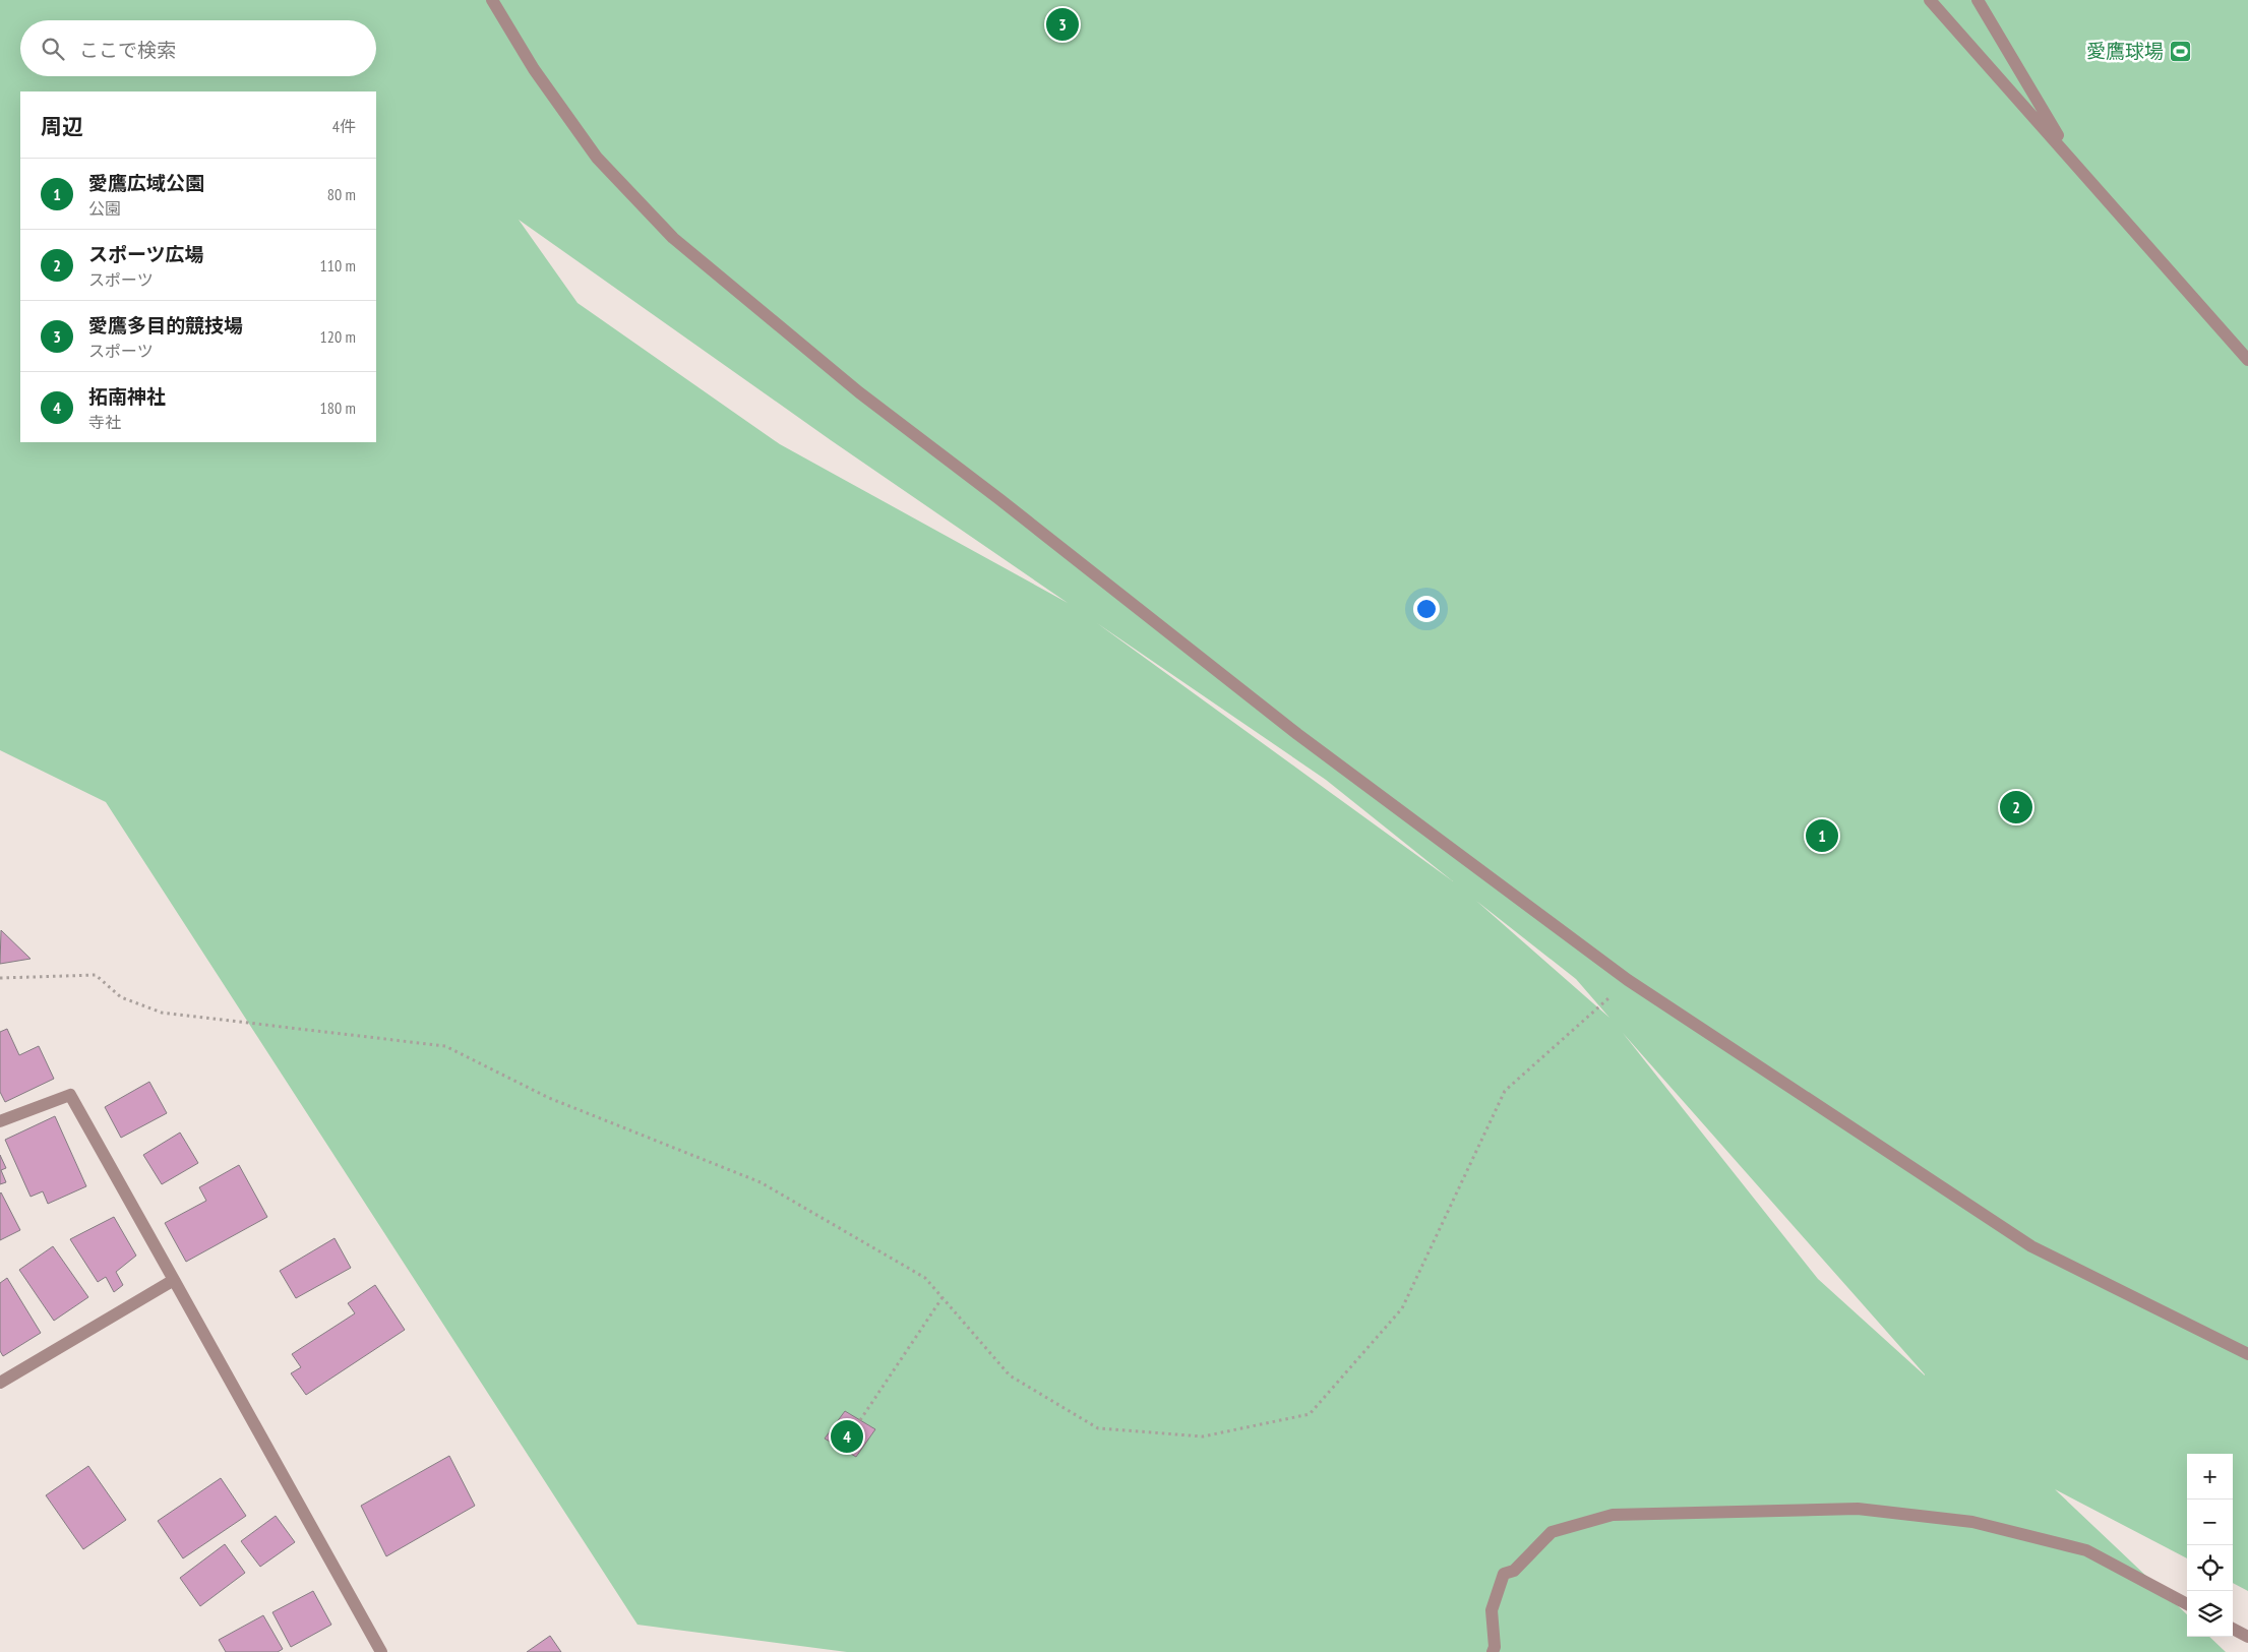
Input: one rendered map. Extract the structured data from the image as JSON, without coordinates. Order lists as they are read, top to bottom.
{
  "places": {
    "sports": ["愛鷹球場"]
  },
  "page": {
    "pins": [
      "3",
      "2",
      "1",
      "4"
    ],
    "search": "ここで検索",
    "heading": ["周辺", "4件"],
    "list": [
      {
        "mark": "1",
        "name": "愛鷹広域公園",
        "note": "公園",
        "value": "80 m"
      },
      {
        "mark": "2",
        "name": "スポーツ広場",
        "note": "スポーツ",
        "value": "110 m"
      },
      {
        "mark": "3",
        "name": "愛鷹多目的競技場",
        "note": "スポーツ",
        "value": "120 m"
      },
      {
        "mark": "4",
        "name": "拓南神社",
        "note": "寺社",
        "value": "180 m"
      }
    ],
    "map_buttons": ["+", "−"]
  }
}
